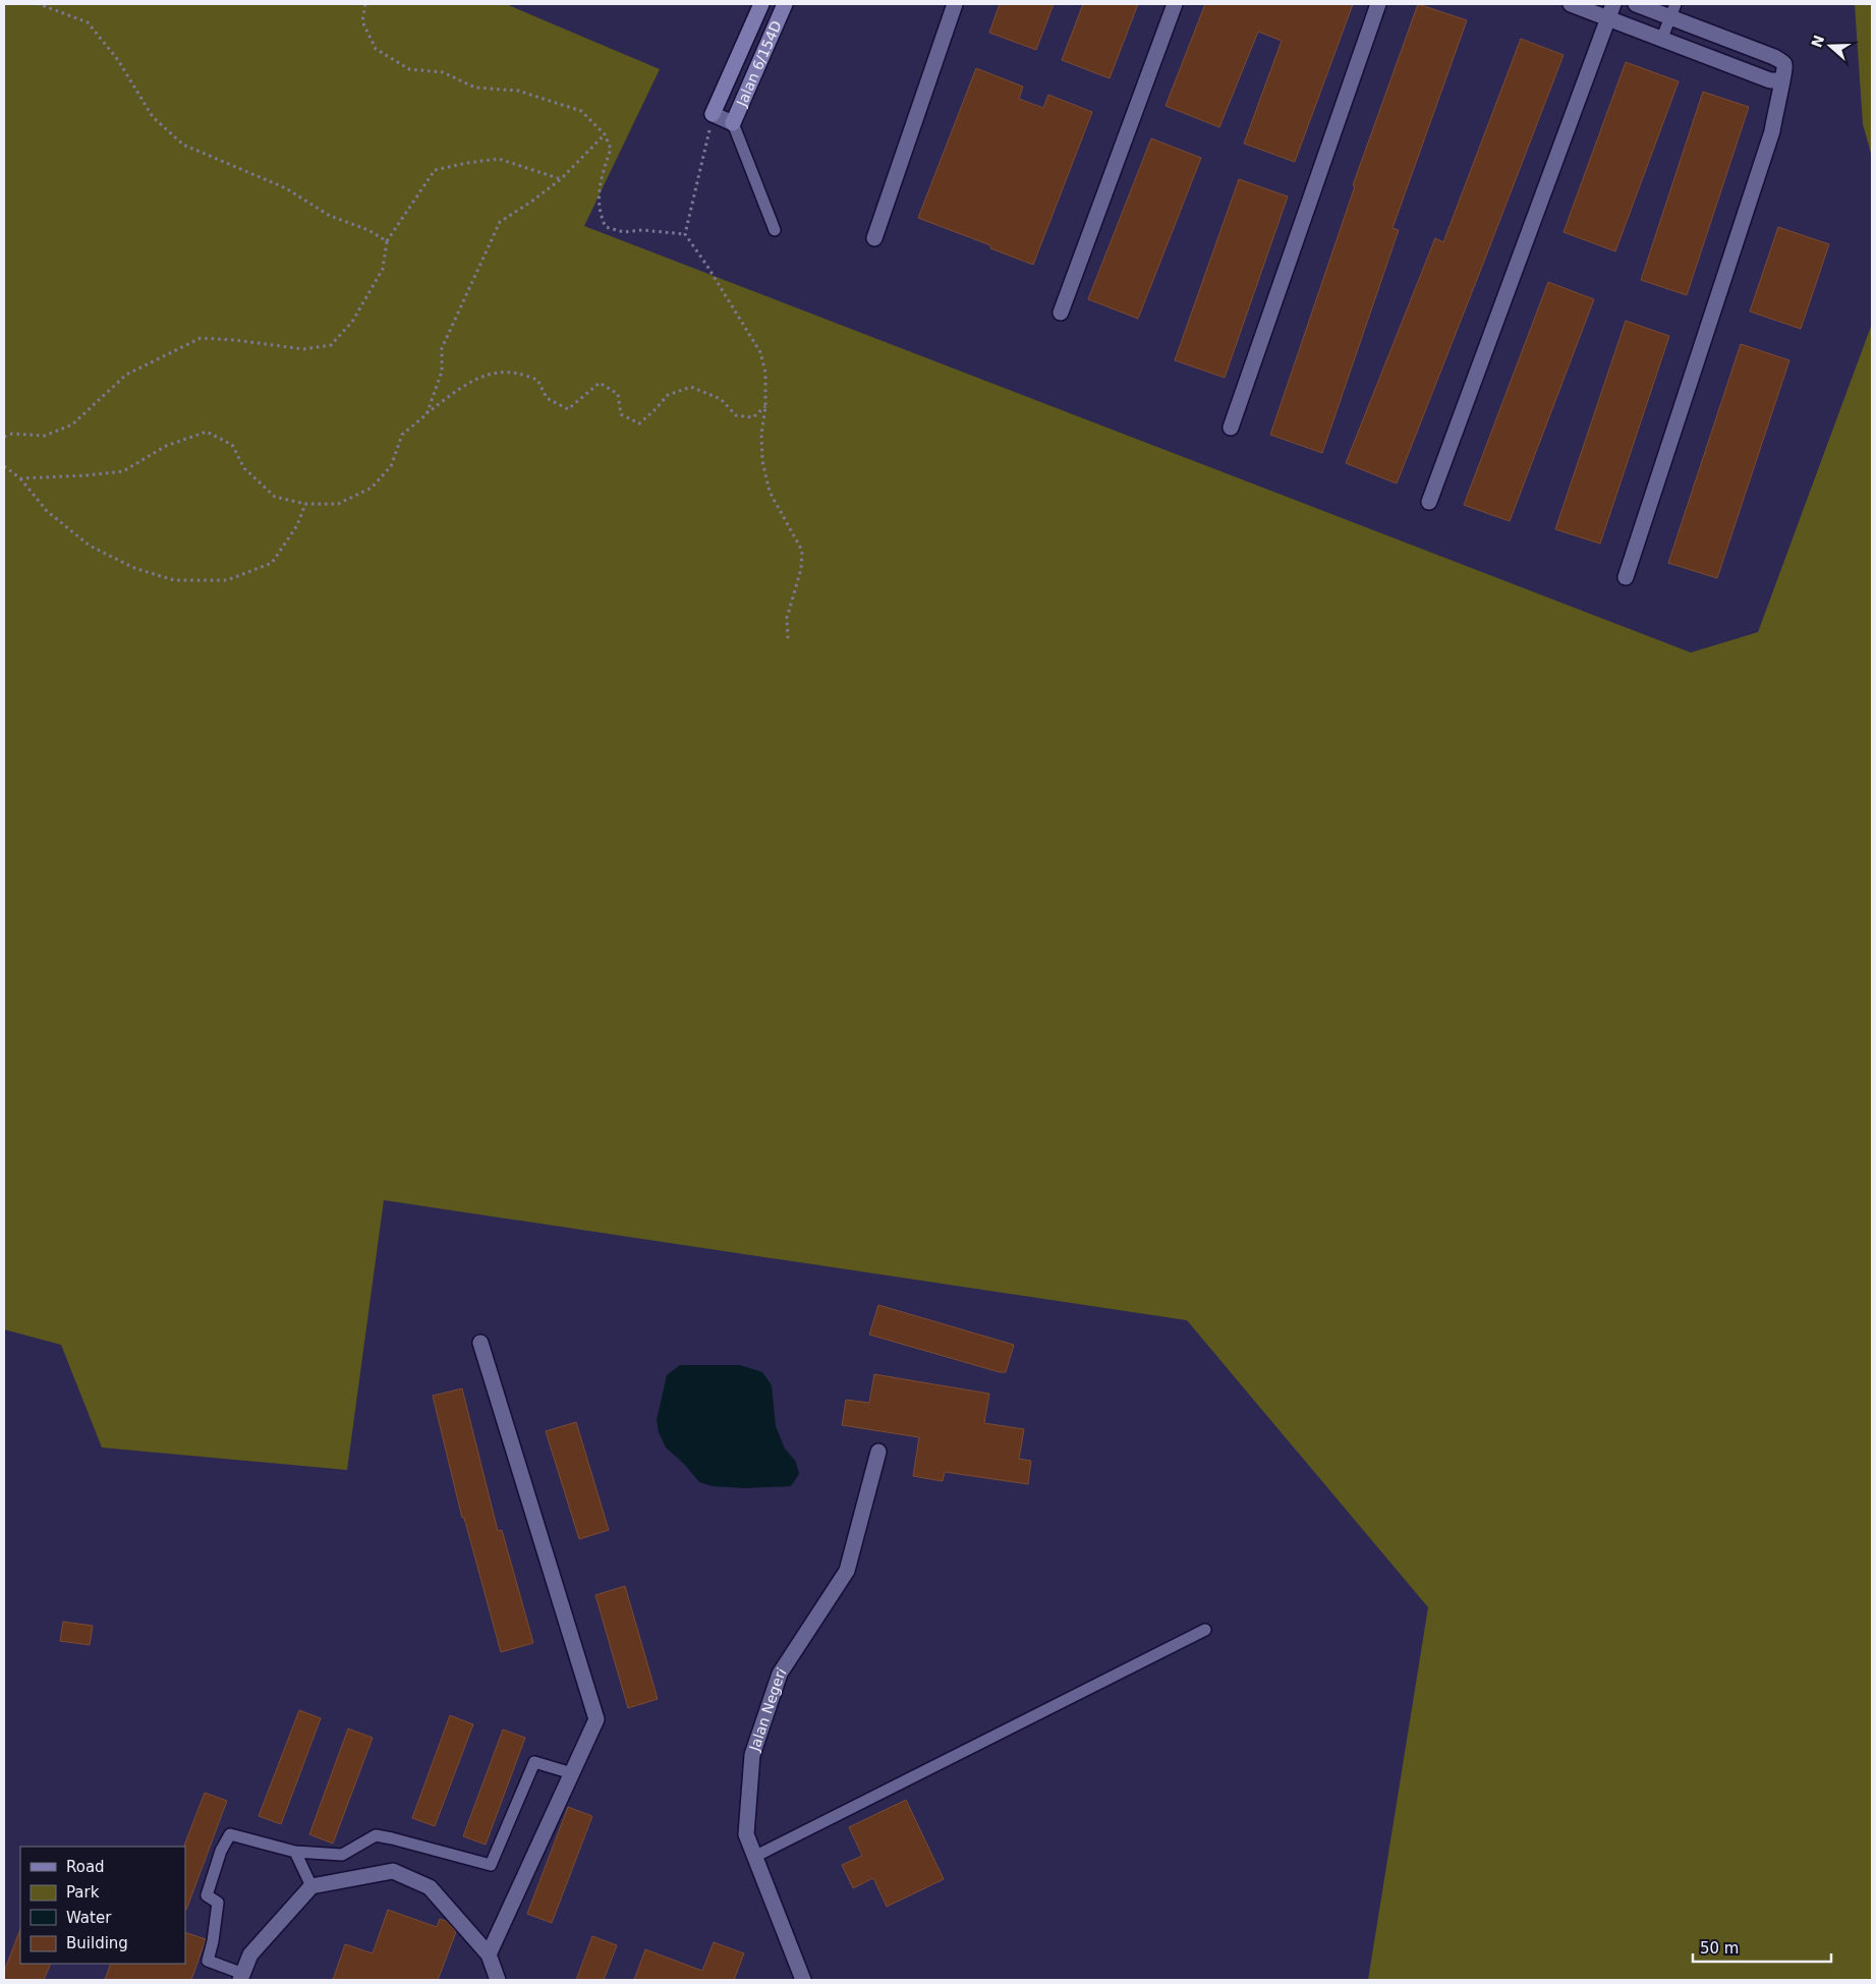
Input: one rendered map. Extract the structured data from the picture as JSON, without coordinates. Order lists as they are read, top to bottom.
{
  "streets": {
    "street": ["Jalan 6/154D", "Jalan Negeri"]
  },
  "legend": [
    "Road",
    "Park",
    "Water",
    "Building"
  ],
  "scale_bar": "50 m",
  "north": "left"
}
